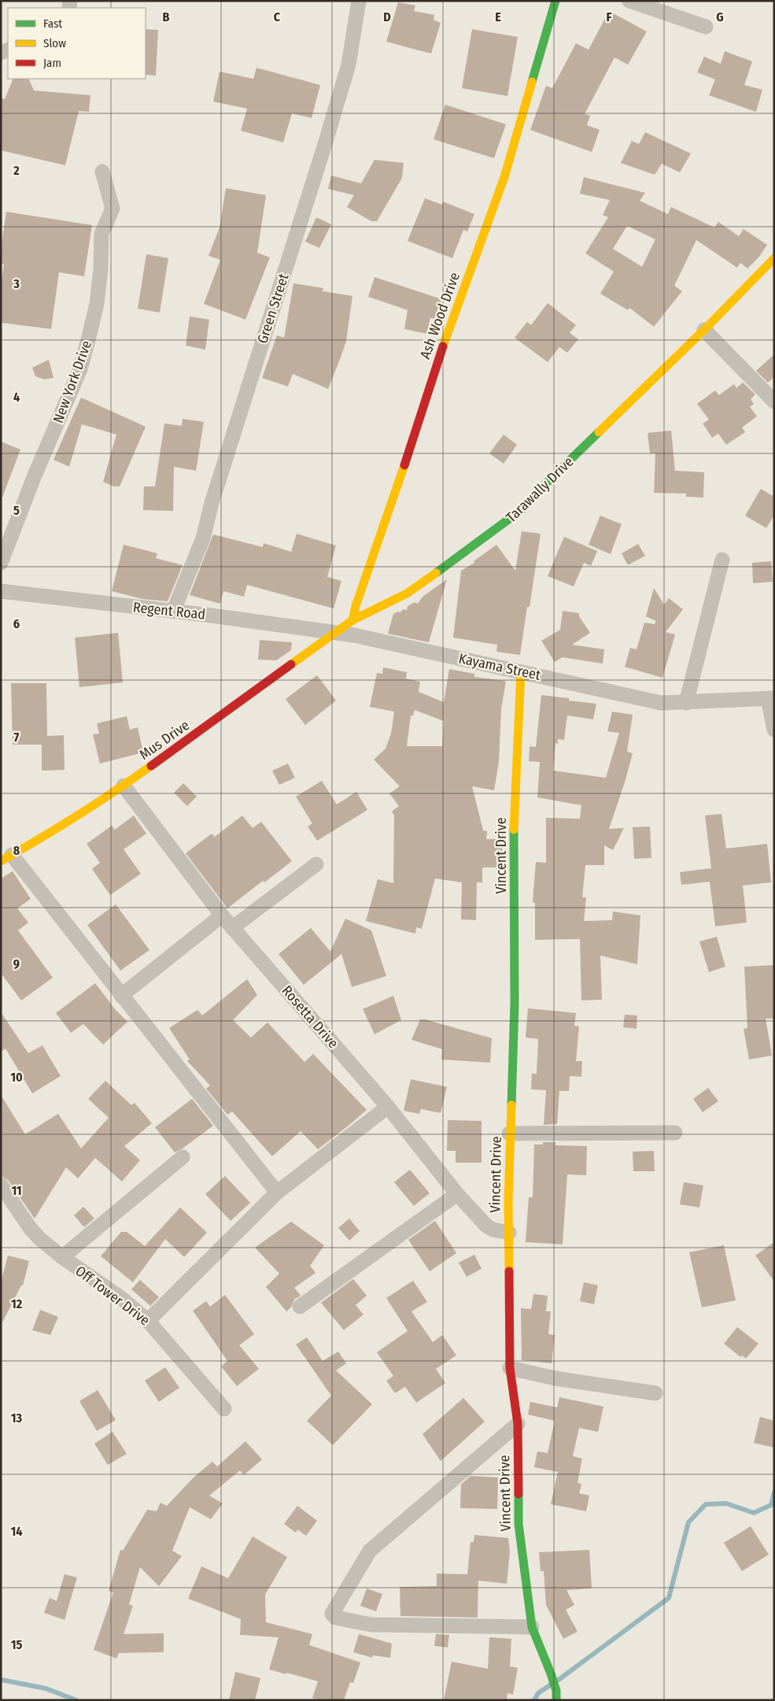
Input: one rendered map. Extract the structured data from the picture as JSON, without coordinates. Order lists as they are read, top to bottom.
{
  "streets": {
    "street": [
      "Green Street",
      "Ash Wood Drive",
      "New York Drive",
      "Tarawally Drive",
      "Regent Road",
      "Kayama Street",
      "Mus Drive",
      "Vincent Drive",
      "Rosetta Drive",
      "Off Tower Drive"
    ]
  },
  "crossings": [
    ["Green Street", "Regent Road"],
    ["Ash Wood Drive", "Tarawally Drive"],
    ["Regent Road", "Kayama Street"],
    ["Regent Road", "Mus Drive"],
    ["Kayama Street", "Mus Drive"],
    ["Kayama Street", "Vincent Drive"],
    ["Mus Drive", "Rosetta Drive"],
    ["Vincent Drive", "Rosetta Drive"]
  ],
  "legend": ["Fast", "Slow", "Jam"],
  "grid": {
    "columns": [
      "B",
      "C",
      "D",
      "E",
      "F",
      "G"
    ],
    "rows": [
      "2",
      "3",
      "4",
      "5",
      "6",
      "7",
      "8",
      "9",
      "10",
      "11",
      "12",
      "13",
      "14",
      "15"
    ]
  }
}
